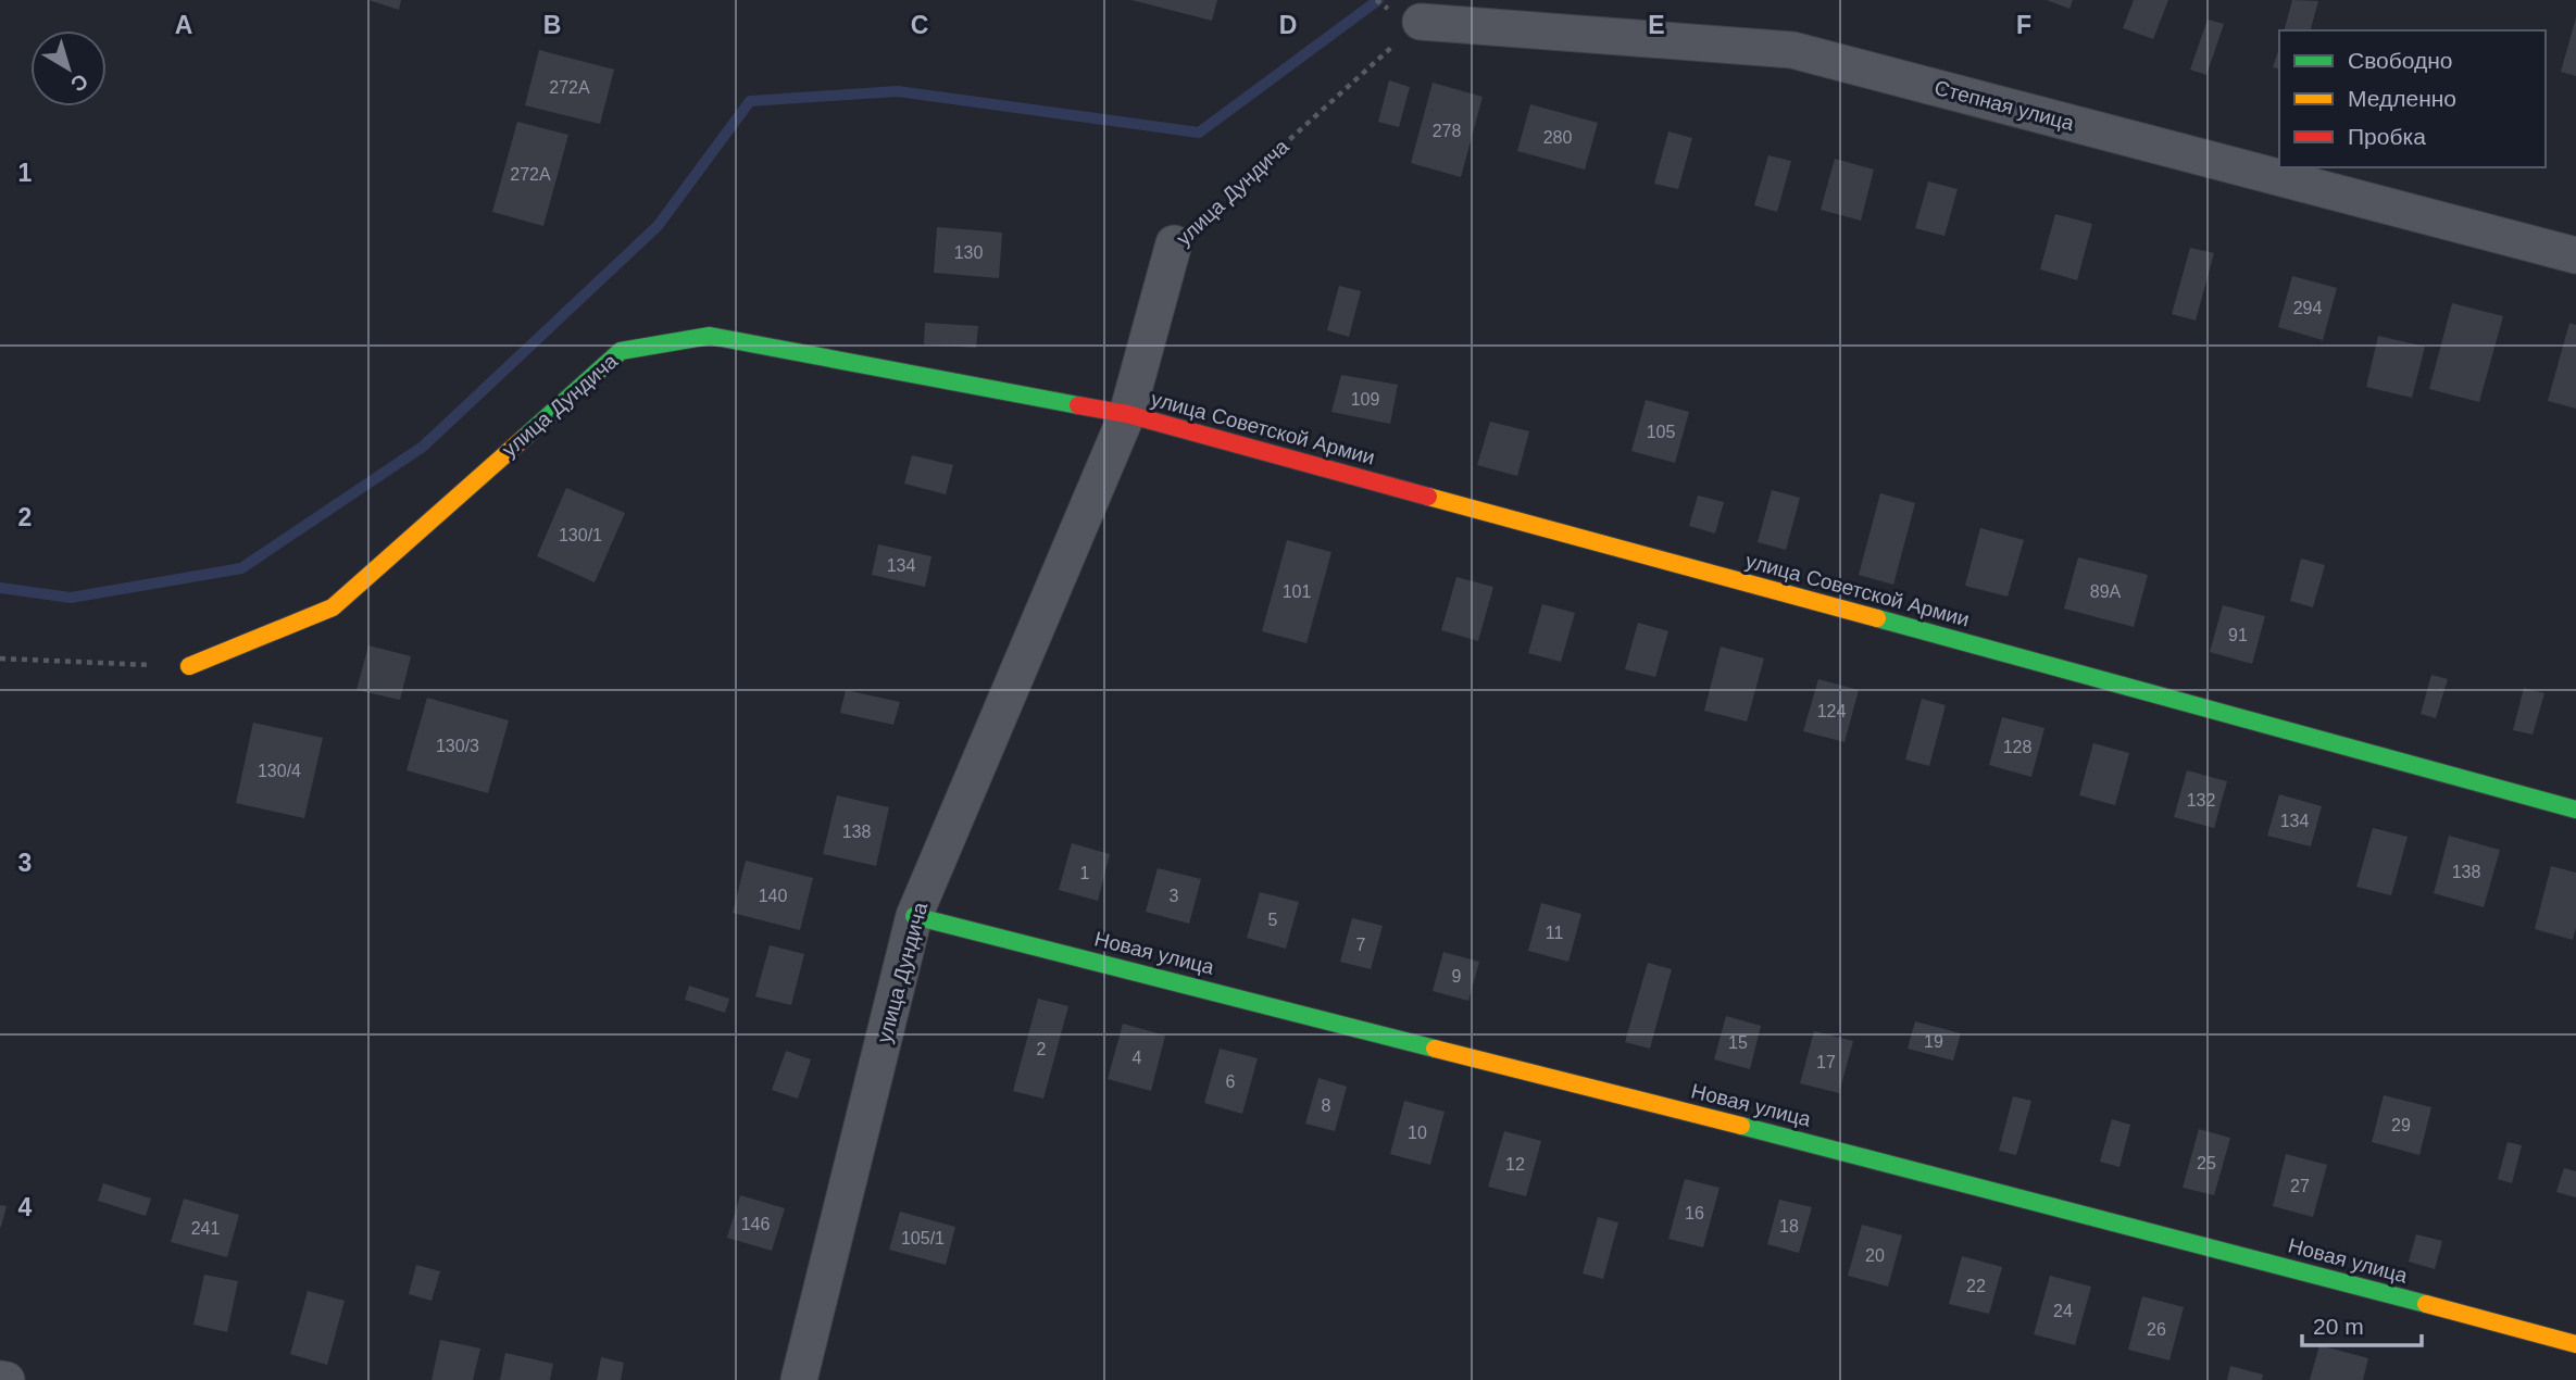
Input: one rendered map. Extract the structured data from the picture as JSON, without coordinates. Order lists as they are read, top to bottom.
{
  "streets": {
    "street": [
      "Степная улица",
      "улица Дундича",
      "улица Советской Армии",
      "Новая улица"
    ]
  },
  "crossings": [
    ["Степная улица", "улица Дундича"],
    ["улица Дундича", "улица Советской Армии"],
    ["улица Дундича", "Новая улица"]
  ],
  "house_numbers": [
    "272А",
    "278",
    "280",
    "272А",
    "130",
    "294",
    "109",
    "105",
    "130/1",
    "134",
    "101",
    "89А",
    "91",
    "124",
    "130/3",
    "128",
    "130/4",
    "132",
    "134",
    "138",
    "138",
    "1",
    "140",
    "3",
    "5",
    "11",
    "7",
    "9",
    "19",
    "15",
    "2",
    "4",
    "17",
    "6",
    "8",
    "29",
    "10",
    "25",
    "12",
    "27",
    "16",
    "146",
    "18",
    "241",
    "105/1",
    "20",
    "22",
    "24",
    "26"
  ],
  "legend": ["Свободно", "Медленно", "Пробка"],
  "scale_bar": "20 m",
  "north": "bottom right",
  "grid": {
    "columns": [
      "A",
      "B",
      "C",
      "D",
      "E",
      "F"
    ],
    "rows": [
      "1",
      "2",
      "3",
      "4"
    ]
  }
}
